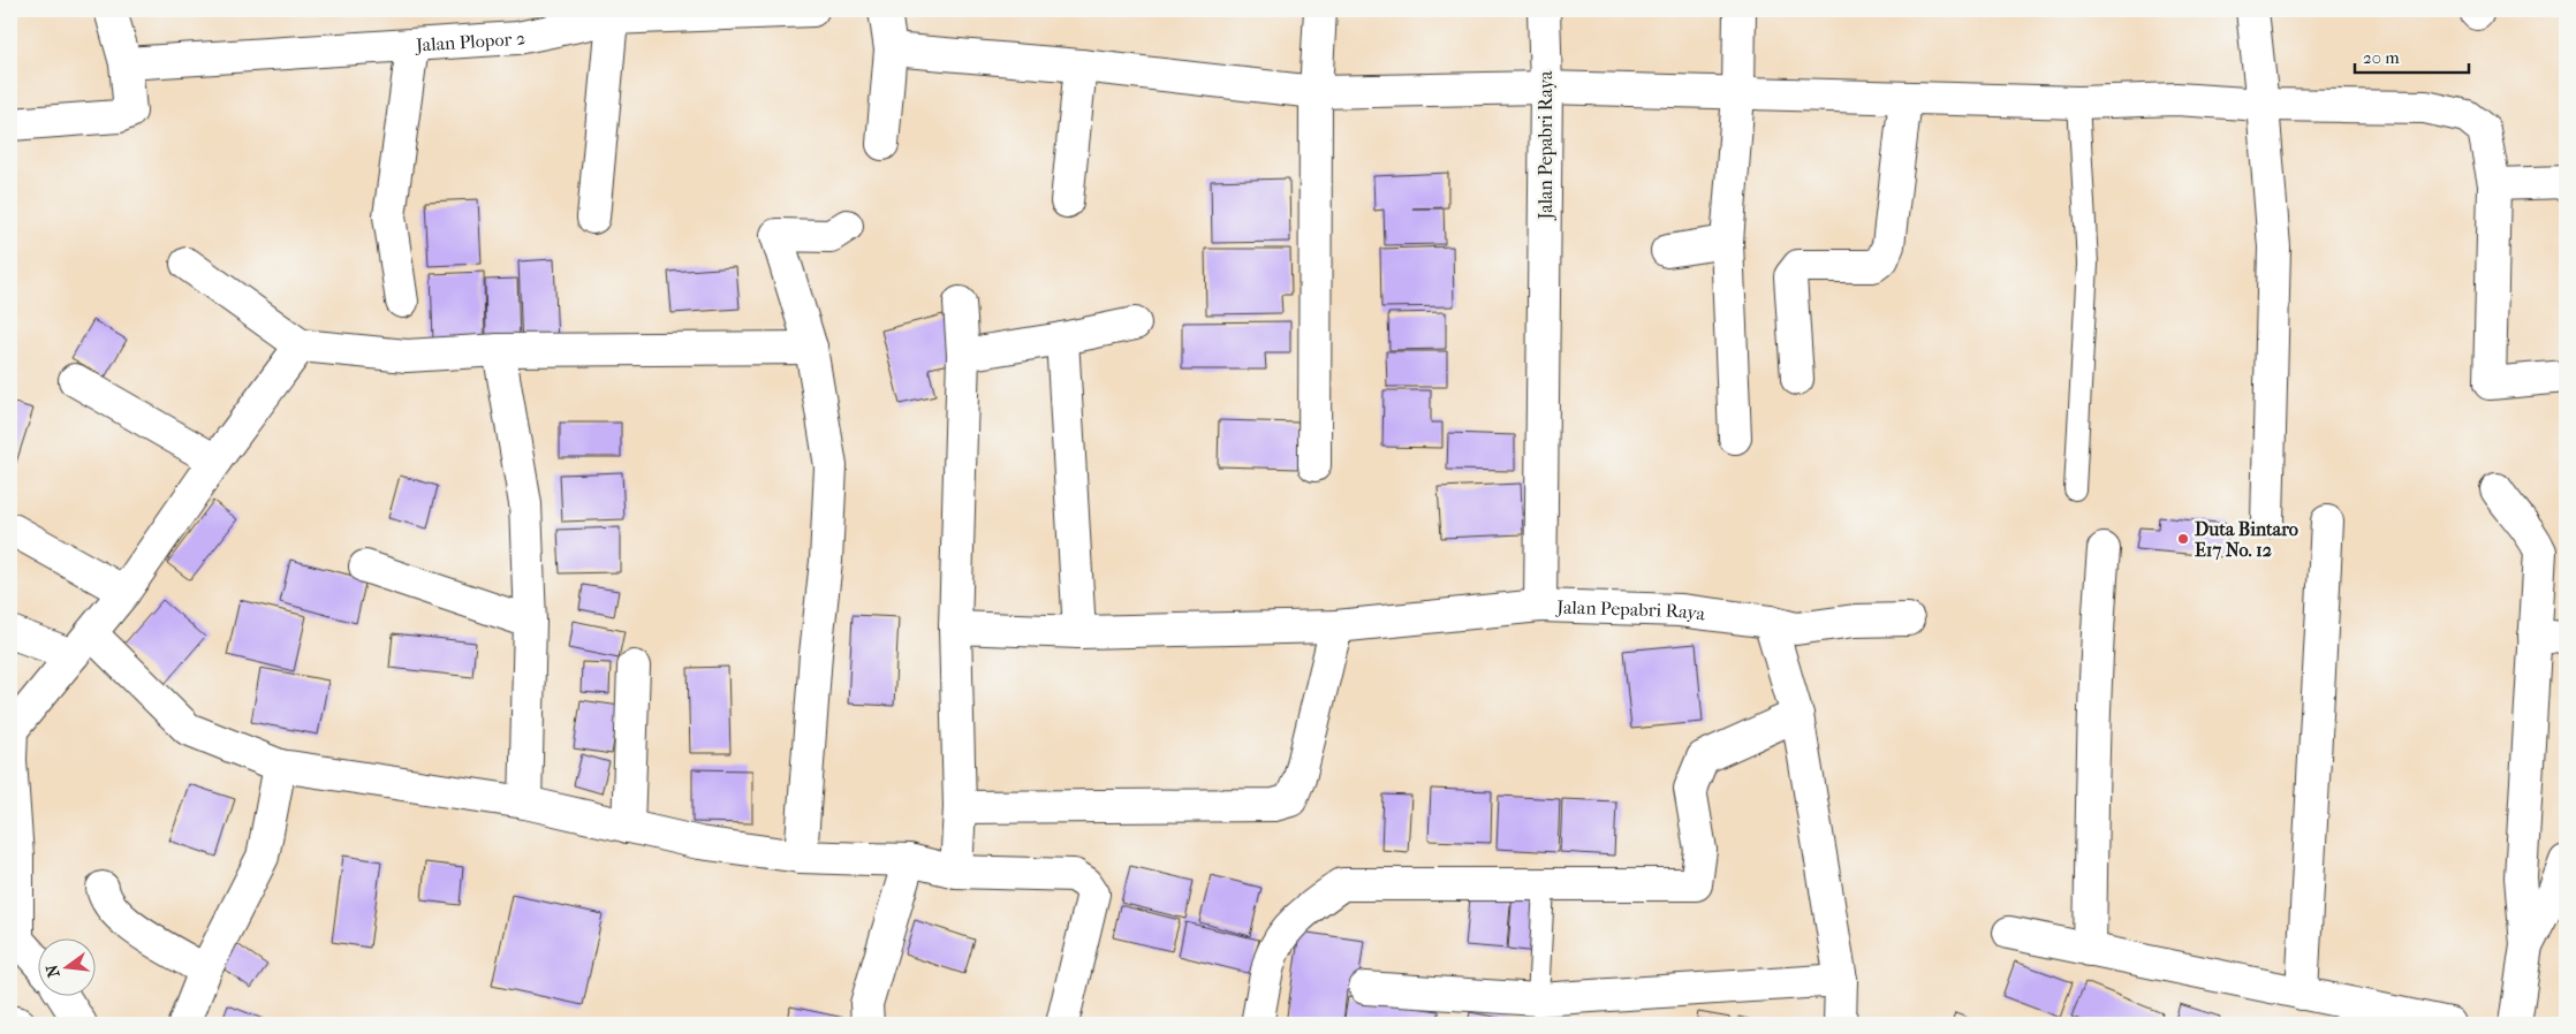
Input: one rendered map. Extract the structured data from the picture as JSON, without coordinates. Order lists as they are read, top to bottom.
{
  "streets": {
    "street": ["Jalan Plopor 2", "Jalan Pepabri Raya"]
  },
  "places": ["Duta Bintaro E17 No. 12"],
  "scale_bar": "20 m",
  "north": "left"
}
